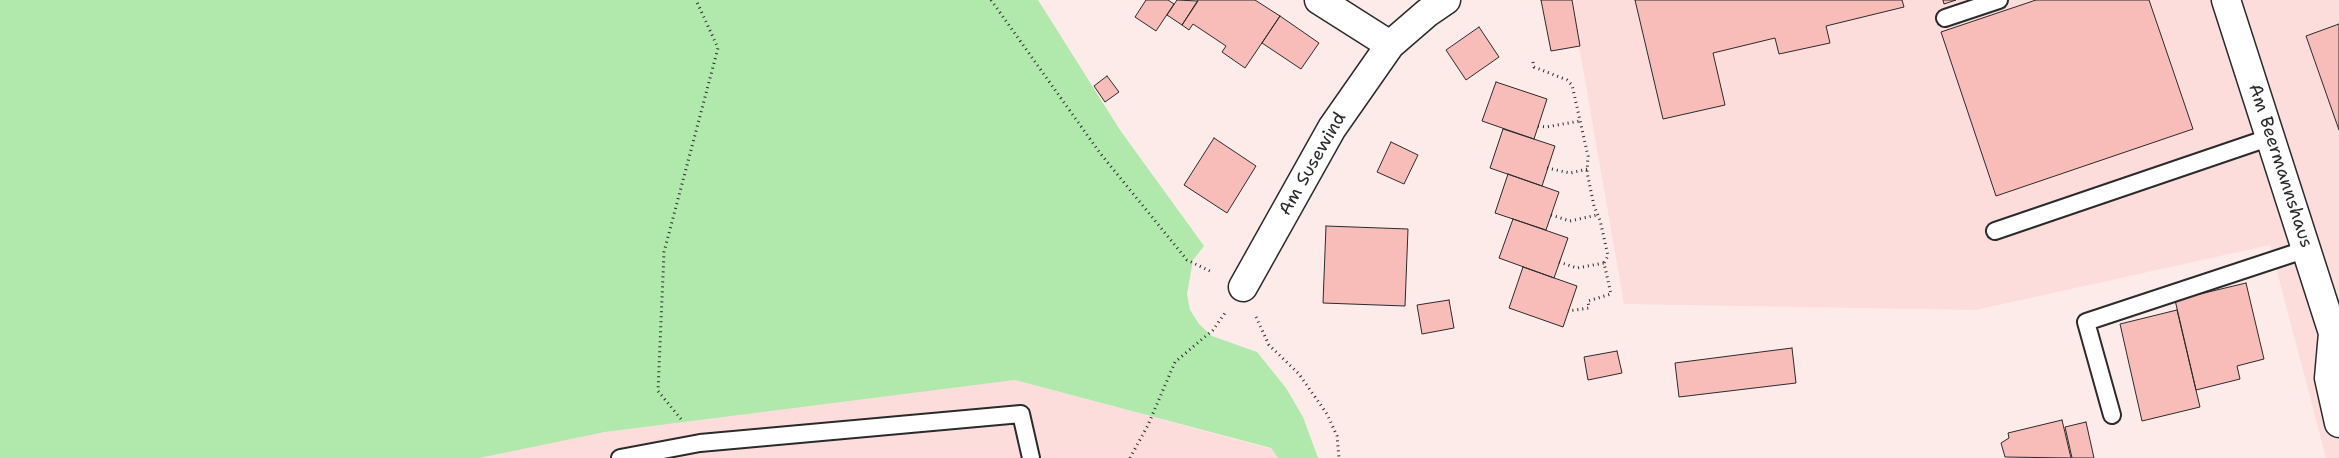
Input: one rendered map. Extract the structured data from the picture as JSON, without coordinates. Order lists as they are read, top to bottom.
{
  "streets": {
    "street": ["Am Susewind", "Am Beermannshaus"]
  }
}
